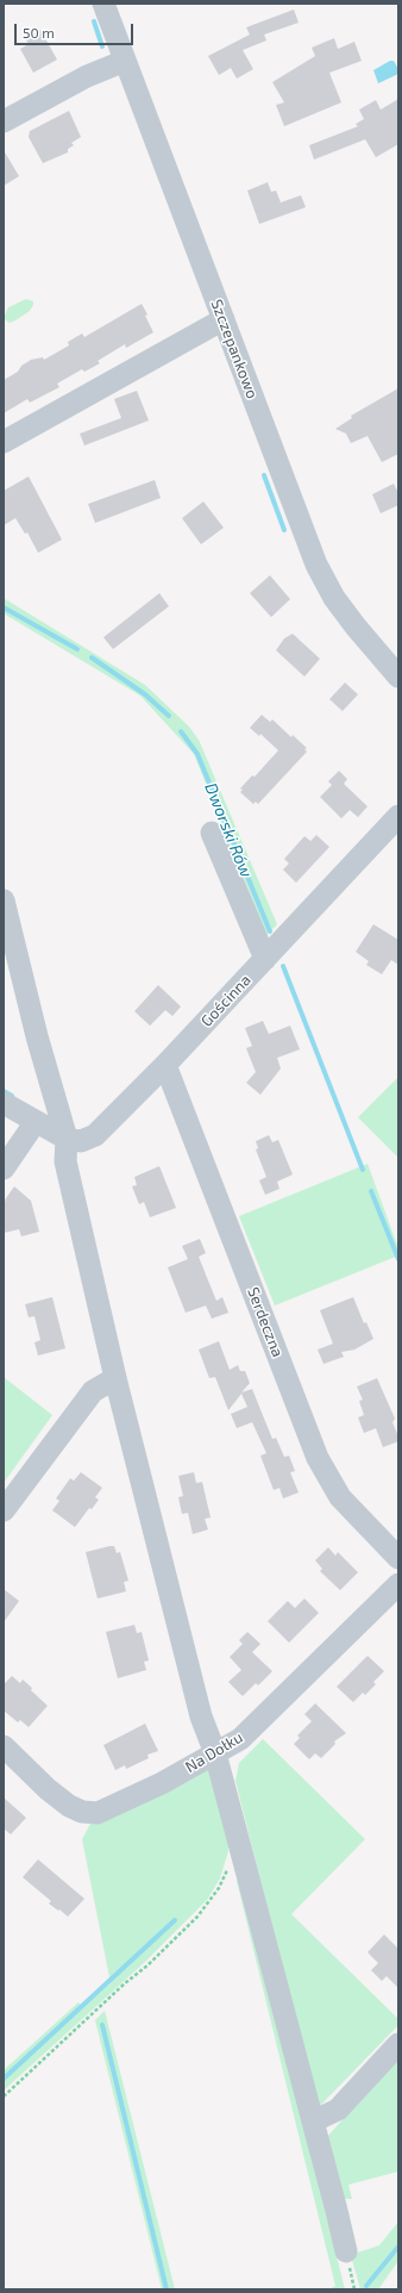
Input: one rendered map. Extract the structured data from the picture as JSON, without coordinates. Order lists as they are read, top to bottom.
{
  "streets": {
    "street": [
      "Szczepankowo",
      "Gościnna",
      "Serdeczna",
      "Na Dołku"
    ]
  },
  "crossings": [
    ["Gościnna", "Serdeczna"]
  ],
  "water": ["Dworski Rów"],
  "scale_bar": "50 m"
}
